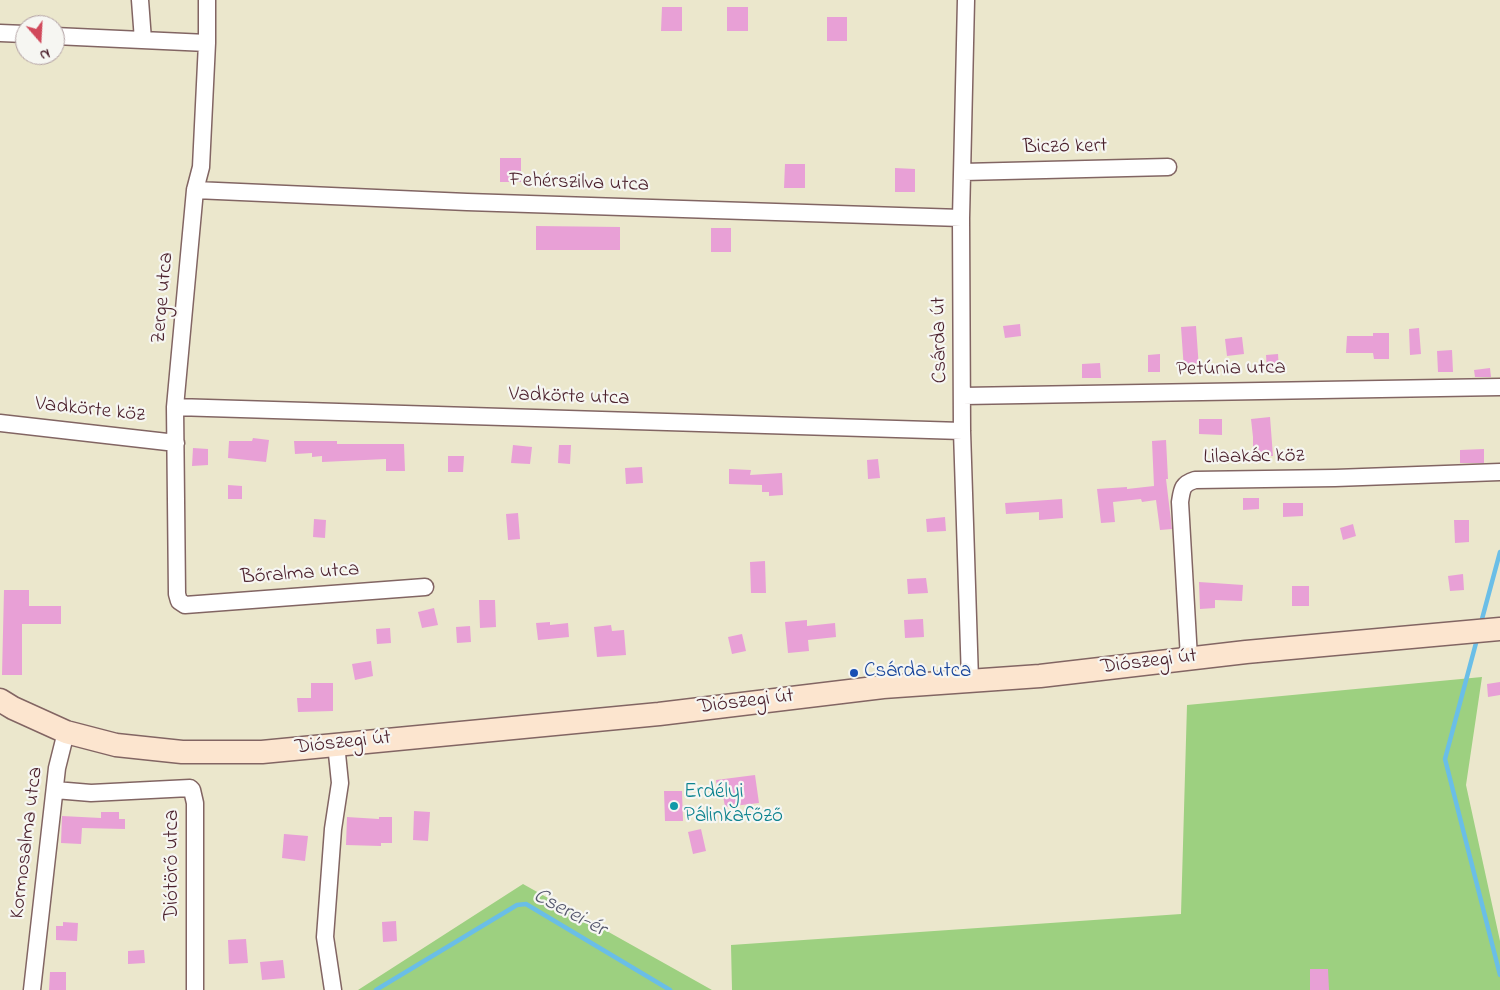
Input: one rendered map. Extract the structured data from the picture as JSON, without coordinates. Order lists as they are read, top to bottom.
{
  "streets": {
    "main road": ["Diószegi út"],
    "street": [
      "Biczó kert",
      "Fehérszilva utca",
      "Zerge utca",
      "Csárda út",
      "Petúnia utca",
      "Vadkörte utca",
      "Vadkörte köz",
      "Lilaakác köz",
      "Bőralma utca",
      "Kormosalma utca",
      "Diótörő utca"
    ]
  },
  "crossings": [
    ["Biczó kert", "Csárda út"],
    ["Fehérszilva utca", "Zerge utca"],
    ["Fehérszilva utca", "Csárda út"],
    ["Zerge utca", "Vadkörte utca"],
    ["Zerge utca", "Vadkörte köz"],
    ["Zerge utca", "Bőralma utca"],
    ["Csárda út", "Petúnia utca"],
    ["Csárda út", "Vadkörte utca"],
    ["Csárda út", "Diószegi út"],
    ["Lilaakác köz", "Diószegi út"],
    ["Diószegi út", "Kormosalma utca"],
    ["Kormosalma utca", "Diótörő utca"]
  ],
  "water": ["Cserei-ér"],
  "places": ["Csárda utca", "Erdélyi Pálinkafőző"],
  "north": "bottom"
}
